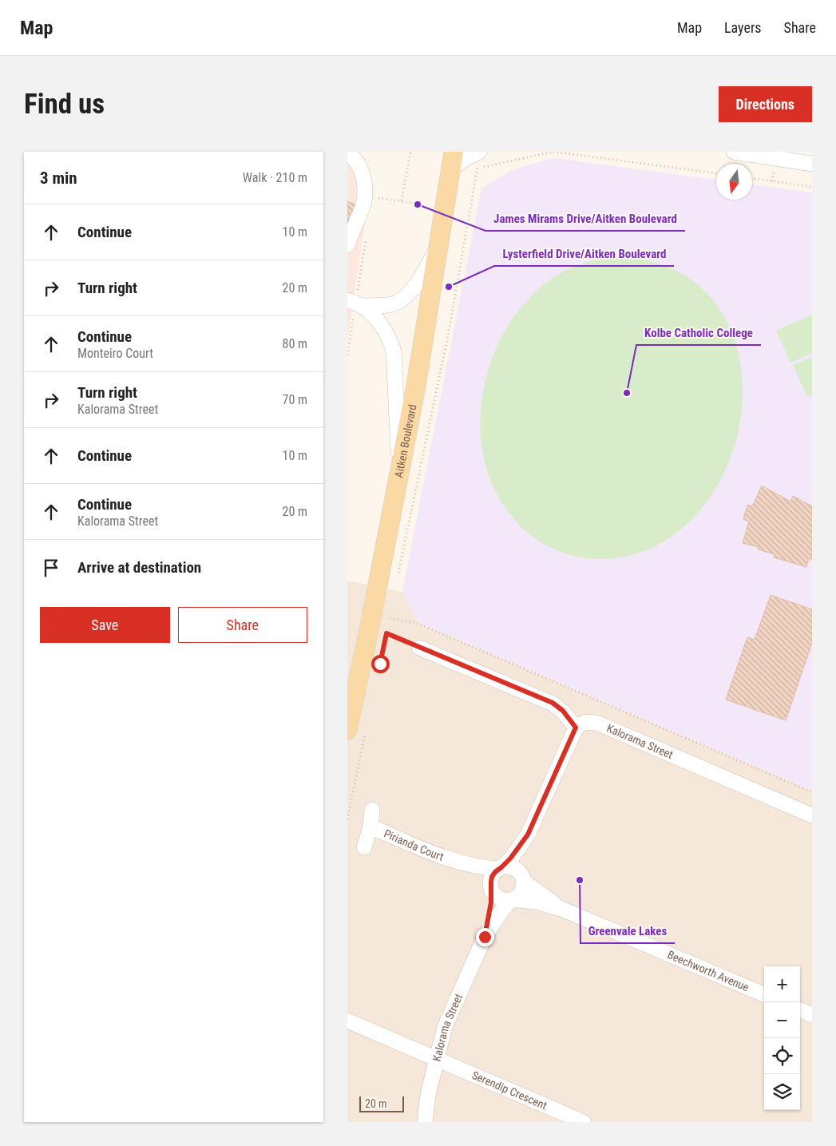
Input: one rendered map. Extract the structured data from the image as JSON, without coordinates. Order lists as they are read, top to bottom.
{
  "streets": {
    "main road": ["Aitken Boulevard"],
    "street": [
      "Kalorama Street",
      "Pirianda Court",
      "Beechworth Avenue",
      "Serendip Crescent"
    ]
  },
  "crossings": [
    ["Kalorama Street", "Pirianda Court"],
    ["Kalorama Street", "Beechworth Avenue"],
    ["Kalorama Street", "Serendip Crescent"],
    ["Pirianda Court", "Beechworth Avenue"]
  ],
  "places": [
    "James Mirams Drive/Aitken Boulevard",
    "Lysterfield Drive/Aitken Boulevard",
    "Kolbe Catholic College",
    "Greenvale Lakes"
  ],
  "scale_bar": "20 m",
  "north": "bottom",
  "page": {
    "header": "Map",
    "nav": ["Map", "Layers", "Share"],
    "buttons": [
      "Directions",
      ["Save", "Share"]
    ],
    "title": "Find us",
    "heading": ["3 min", "Walk · 210 m"],
    "list": [
      ["Continue", "10 m"],
      ["Turn right", "20 m"],
      ["Continue", "Monteiro Court", "80 m"],
      ["Turn right", "Kalorama Street", "70 m"],
      ["Continue", "10 m"],
      ["Continue", "Kalorama Street", "20 m"],
      "Arrive at destination"
    ],
    "map_buttons": ["+", "−"],
    "scale": "20 m"
  }
}
